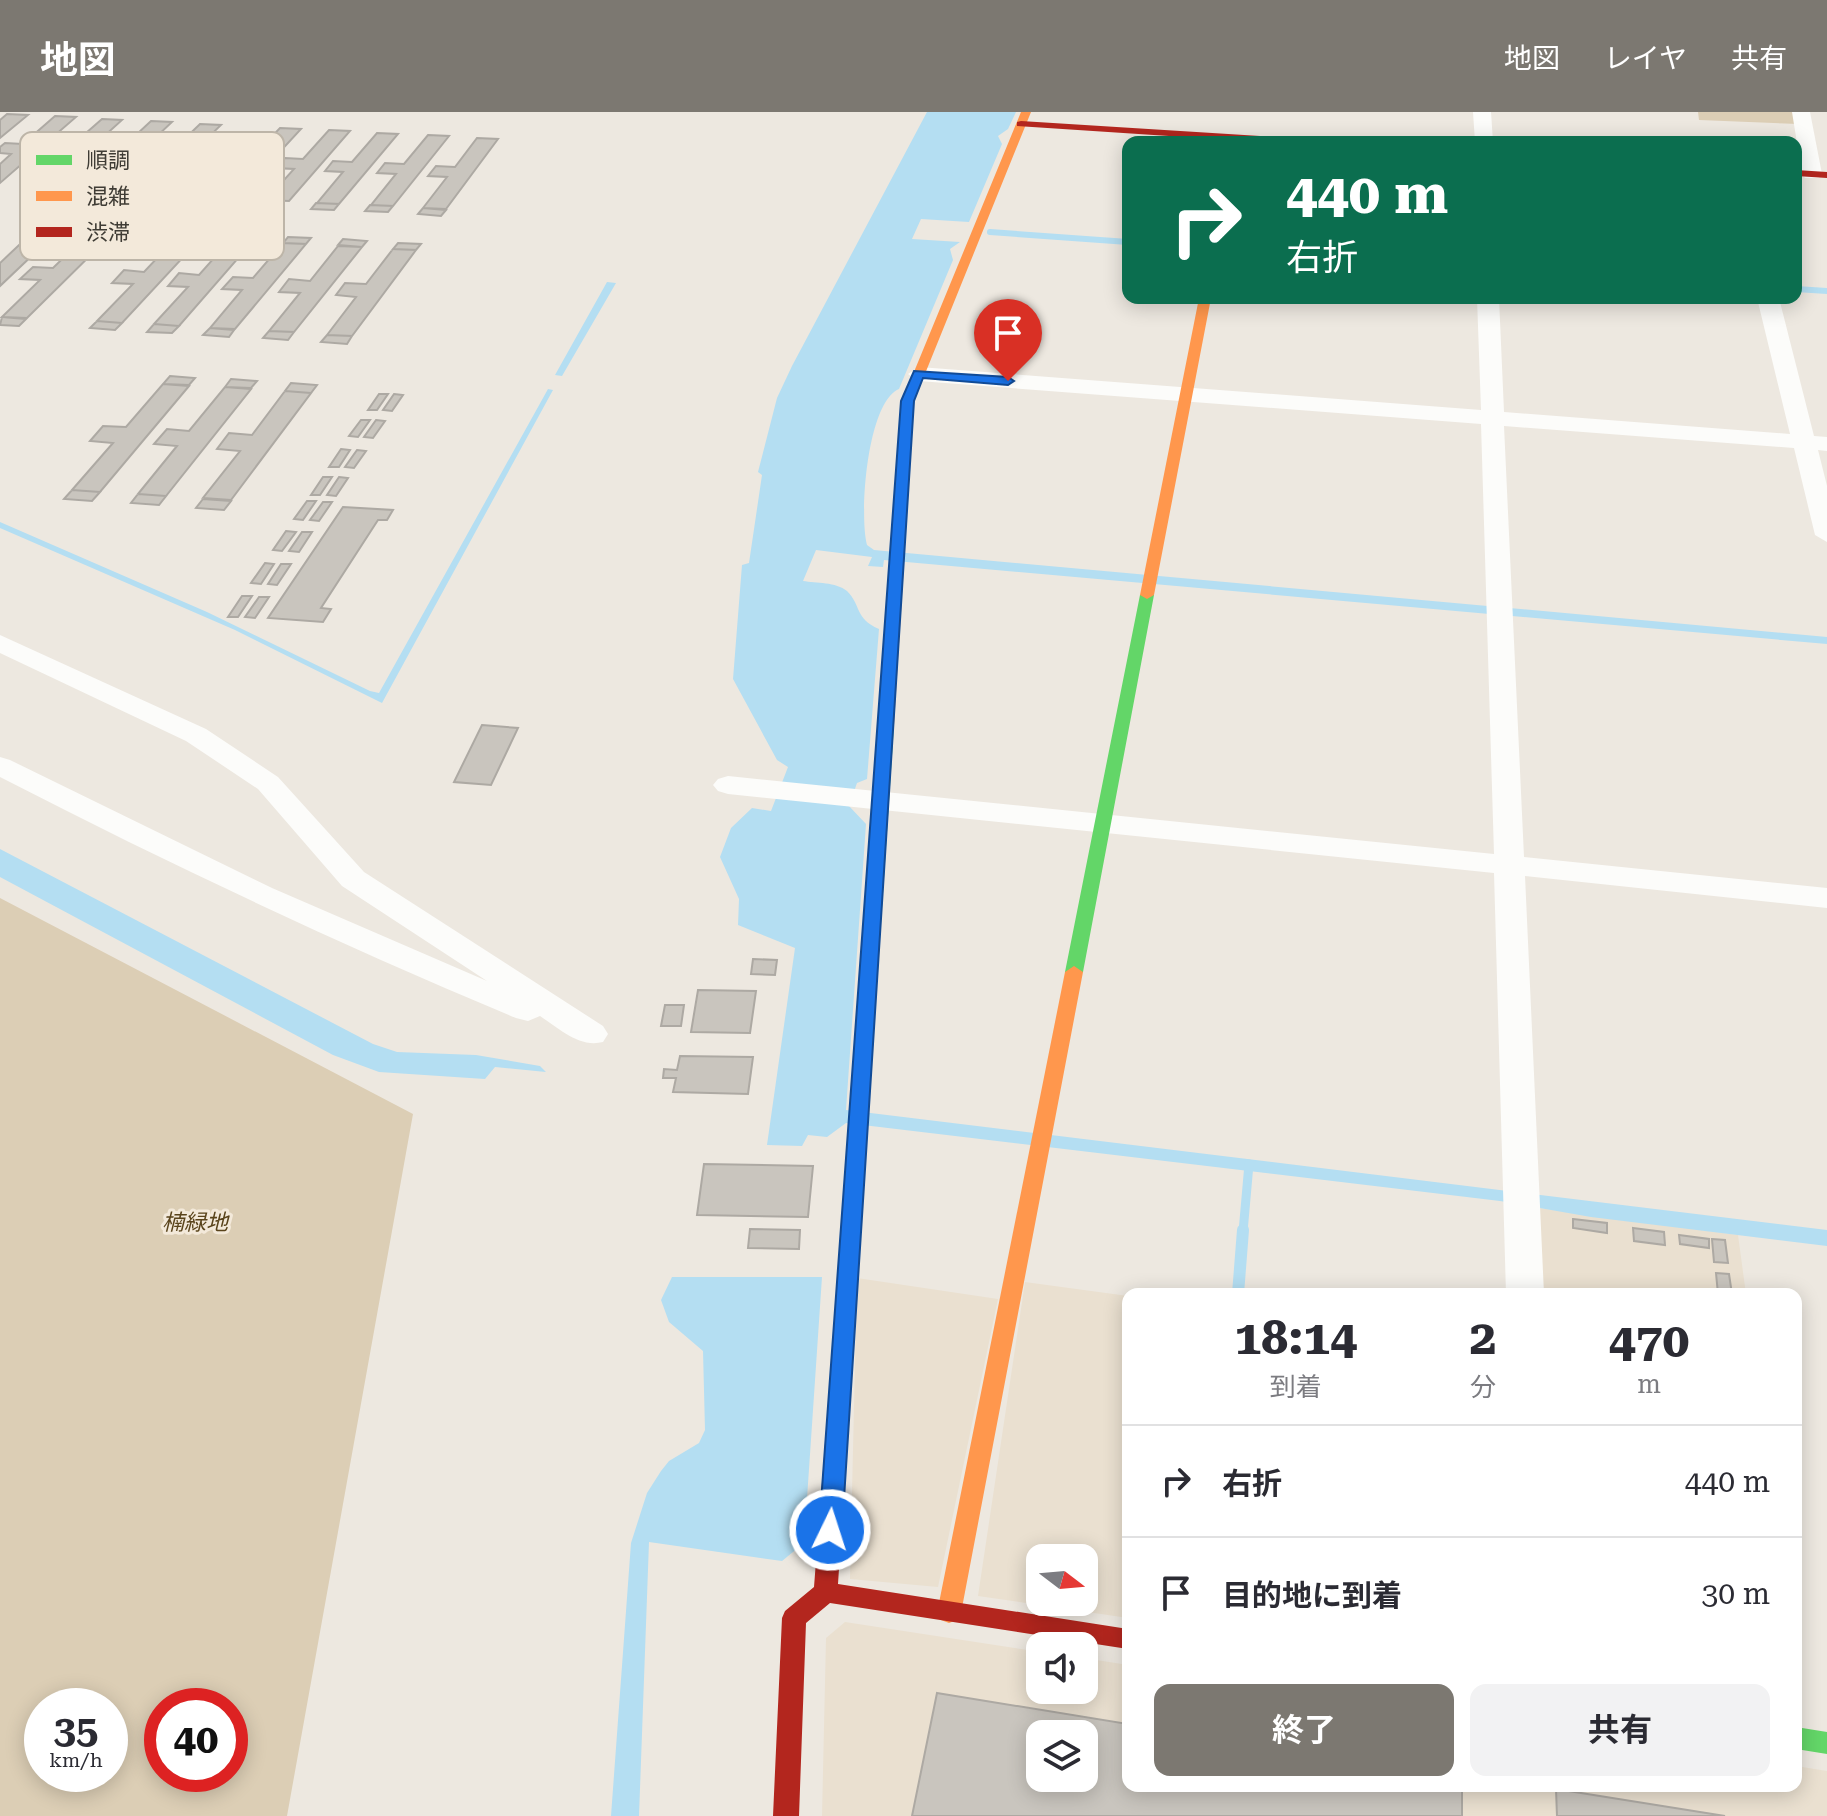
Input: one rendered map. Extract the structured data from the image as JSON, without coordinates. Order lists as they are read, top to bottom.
{
  "parks": ["楠緑地"],
  "legend": ["順調", "混雑", "渋滞"],
  "north": "right",
  "page": {
    "header": "地図",
    "nav": ["地図", "レイヤ", "共有"],
    "turn": ["440 m", "右折"],
    "eta": [
      "18:14",
      "到着",
      "2",
      "分",
      "470",
      "m"
    ],
    "list": [
      {
        "name": "右折",
        "value": "440 m"
      },
      {
        "name": "目的地に到着",
        "value": "30 m"
      }
    ],
    "buttons": ["終了", "共有"],
    "speed": "35 km/h",
    "limit": "40"
  }
}
